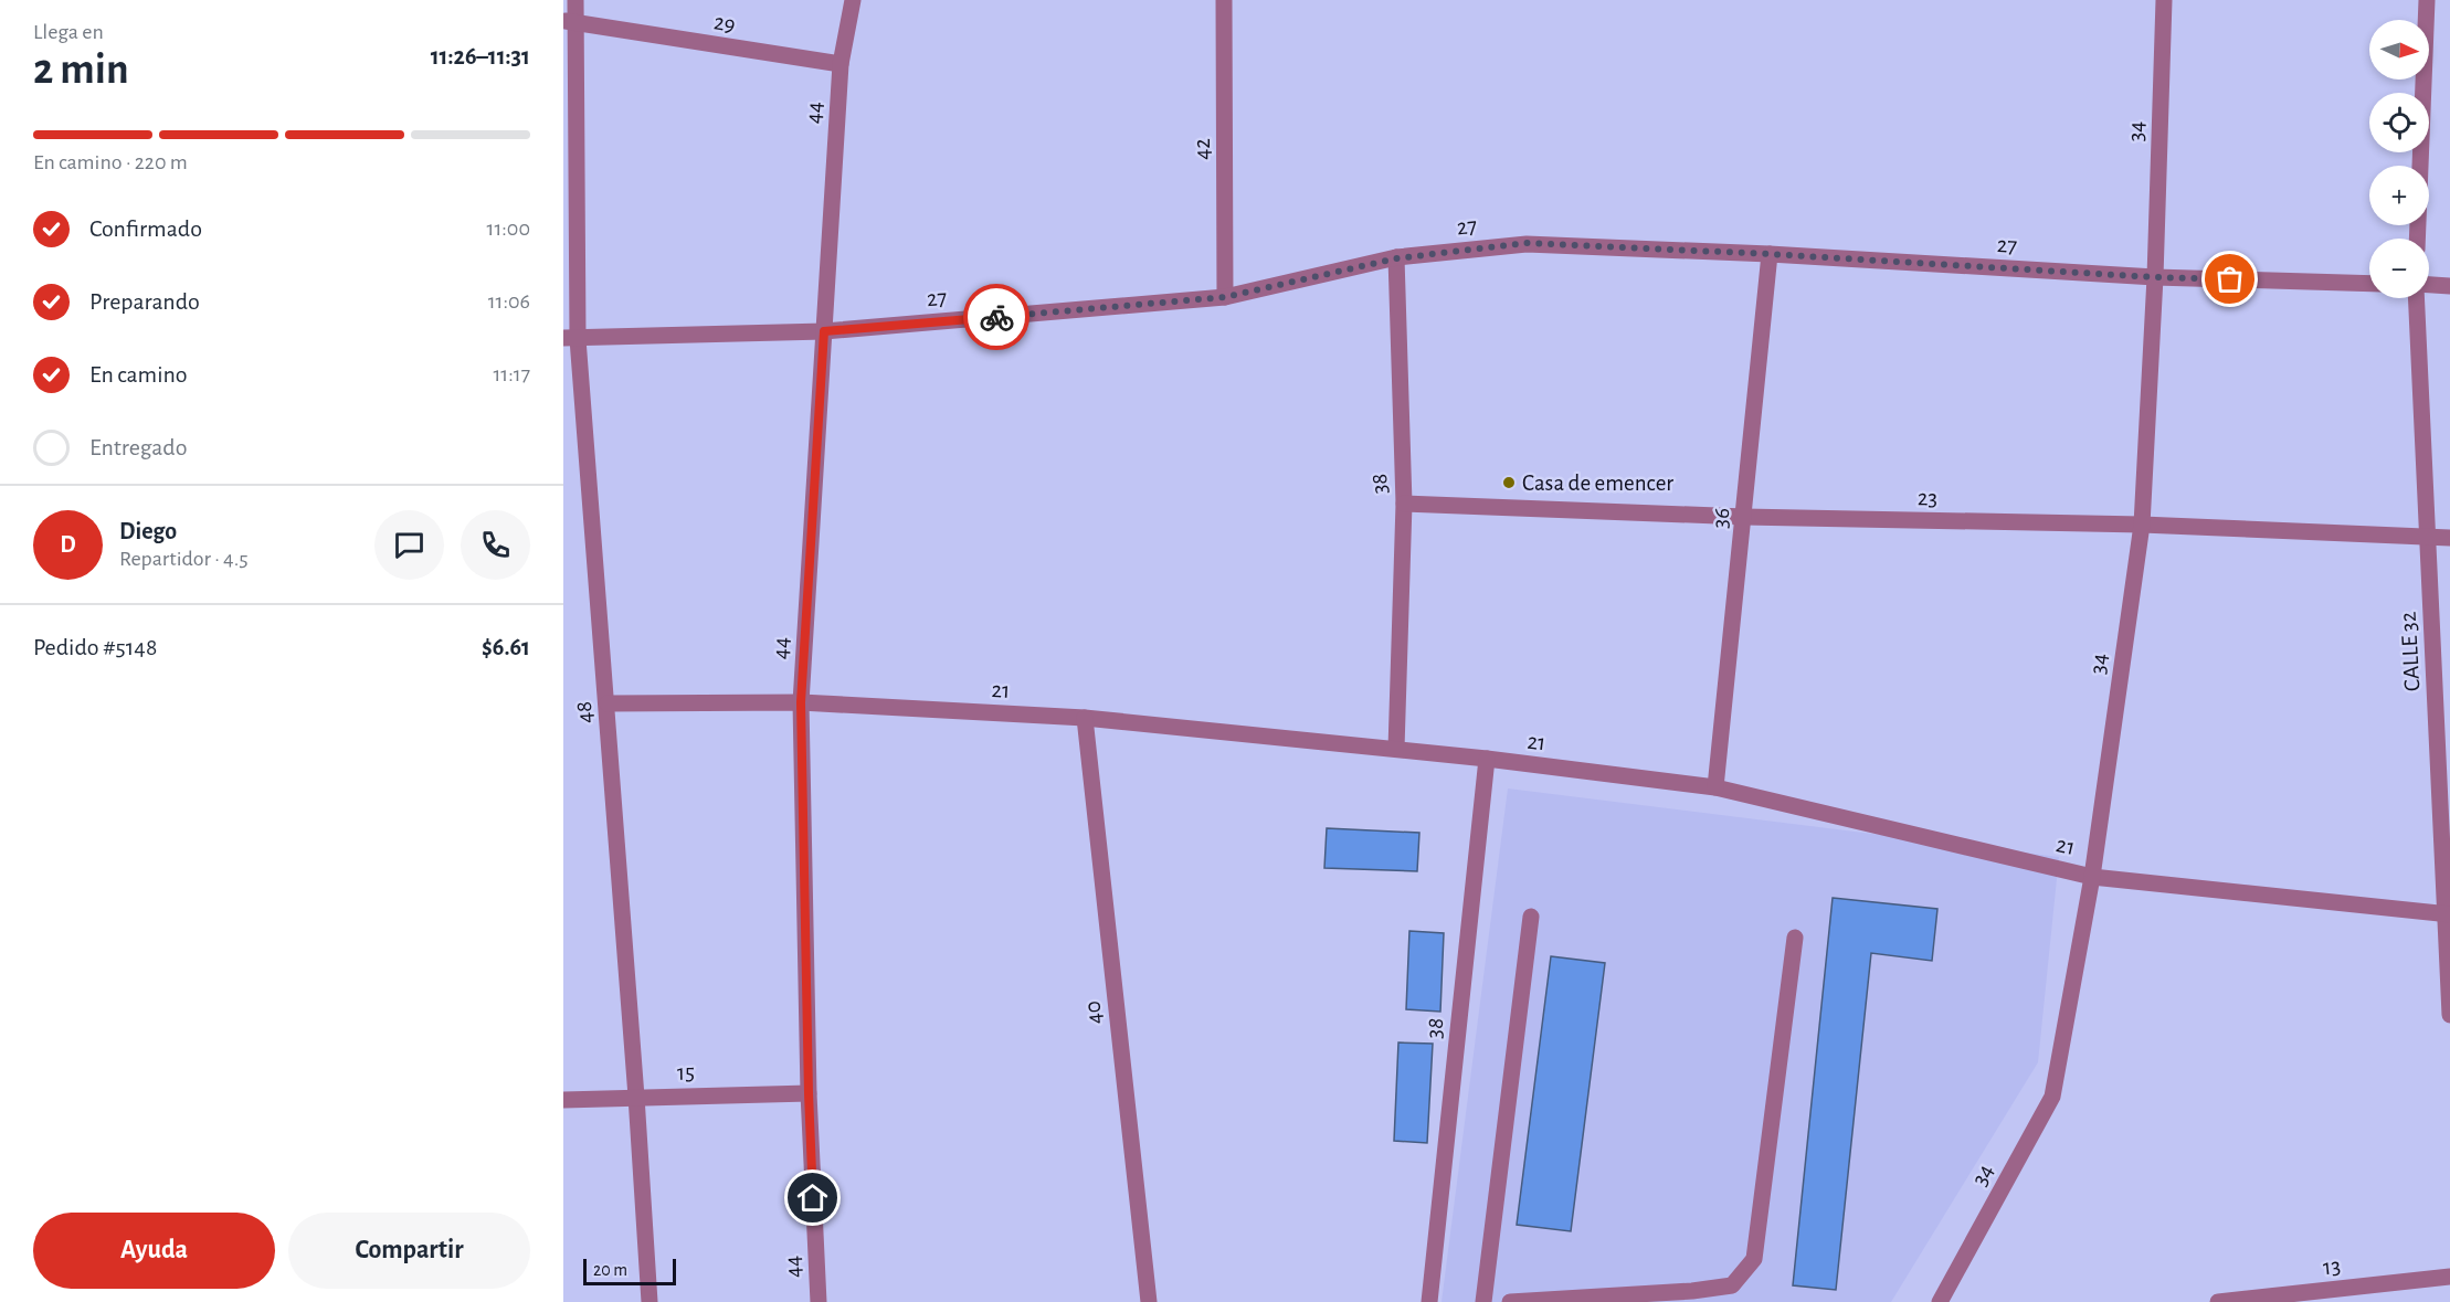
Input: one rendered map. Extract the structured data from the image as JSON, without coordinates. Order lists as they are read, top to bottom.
{
  "streets": {
    "street": [
      "29",
      "44",
      "34",
      "42",
      "27",
      "38",
      "23",
      "36",
      "CALLE 32",
      "21",
      "48",
      "40",
      "15",
      "13"
    ]
  },
  "crossings": [
    ["29", "44"],
    ["29", "48"],
    ["44", "27"],
    ["44", "21"],
    ["44", "15"],
    ["34", "27"],
    ["34", "23"],
    ["34", "21"],
    ["42", "27"],
    ["27", "38"],
    ["27", "36"],
    ["27", "48"],
    ["38", "23"],
    ["38", "21"],
    ["23", "36"],
    ["23", "CALLE 32"],
    ["36", "21"],
    ["CALLE 32", "21"],
    ["21", "48"],
    ["21", "40"],
    ["48", "15"]
  ],
  "places": ["Casa de emencer"],
  "scale_bar": "20 m",
  "north": "right",
  "page": {
    "heading": ["2 min", "Llega en", "11:26–11:31"],
    "panel": [
      "Diego",
      "Repartidor · 4.5",
      "Pedido #5148",
      "$6.61"
    ],
    "map_buttons": ["+", "−"],
    "bar": "En camino · 220 m",
    "list": [
      ["Confirmado", "11:00"],
      ["Preparando", "11:06"],
      ["En camino", "11:17"],
      "Entregado"
    ],
    "round": "D",
    "buttons": ["Ayuda", "Compartir"],
    "scale": "20 m"
  }
}
